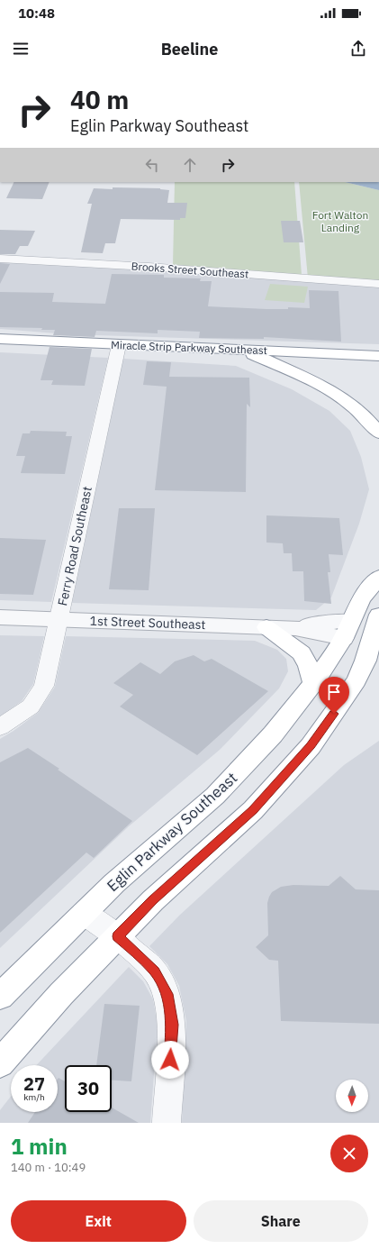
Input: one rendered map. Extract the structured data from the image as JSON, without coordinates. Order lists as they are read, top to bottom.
{
  "streets": {
    "highway": ["Miracle Strip Parkway Southeast", "Eglin Parkway Southeast"],
    "street": ["Brooks Street Southeast", "Ferry Road Southeast", "1st Street Southeast"]
  },
  "crossings": [
    ["Miracle Strip Parkway Southeast", "Ferry Road Southeast"],
    ["Ferry Road Southeast", "1st Street Southeast"],
    ["1st Street Southeast", "Eglin Parkway Southeast"]
  ],
  "parks": ["Fort Walton Landing"],
  "north": "bottom",
  "page": {
    "status": "10:48",
    "header": "Beeline",
    "turn": ["40 m", "Eglin Parkway Southeast"],
    "speed": "27 km/h",
    "limit": "30",
    "heading": ["1 min", "140 m · 10:49"],
    "buttons": ["Exit", "Share"]
  }
}
